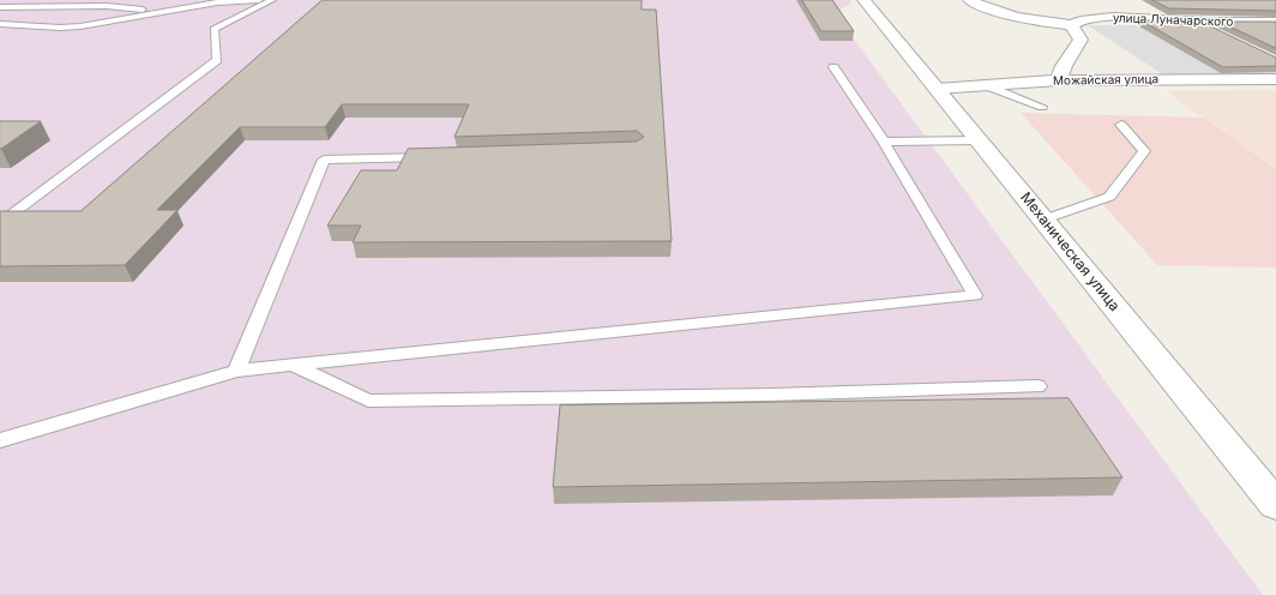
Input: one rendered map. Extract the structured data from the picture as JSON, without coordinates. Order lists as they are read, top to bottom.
{
  "streets": {
    "street": ["улица Луначарского", "Можайская улица", "Механическая улица"]
  },
  "crossings": [
    ["Можайская улица", "Механическая улица"]
  ]
}
